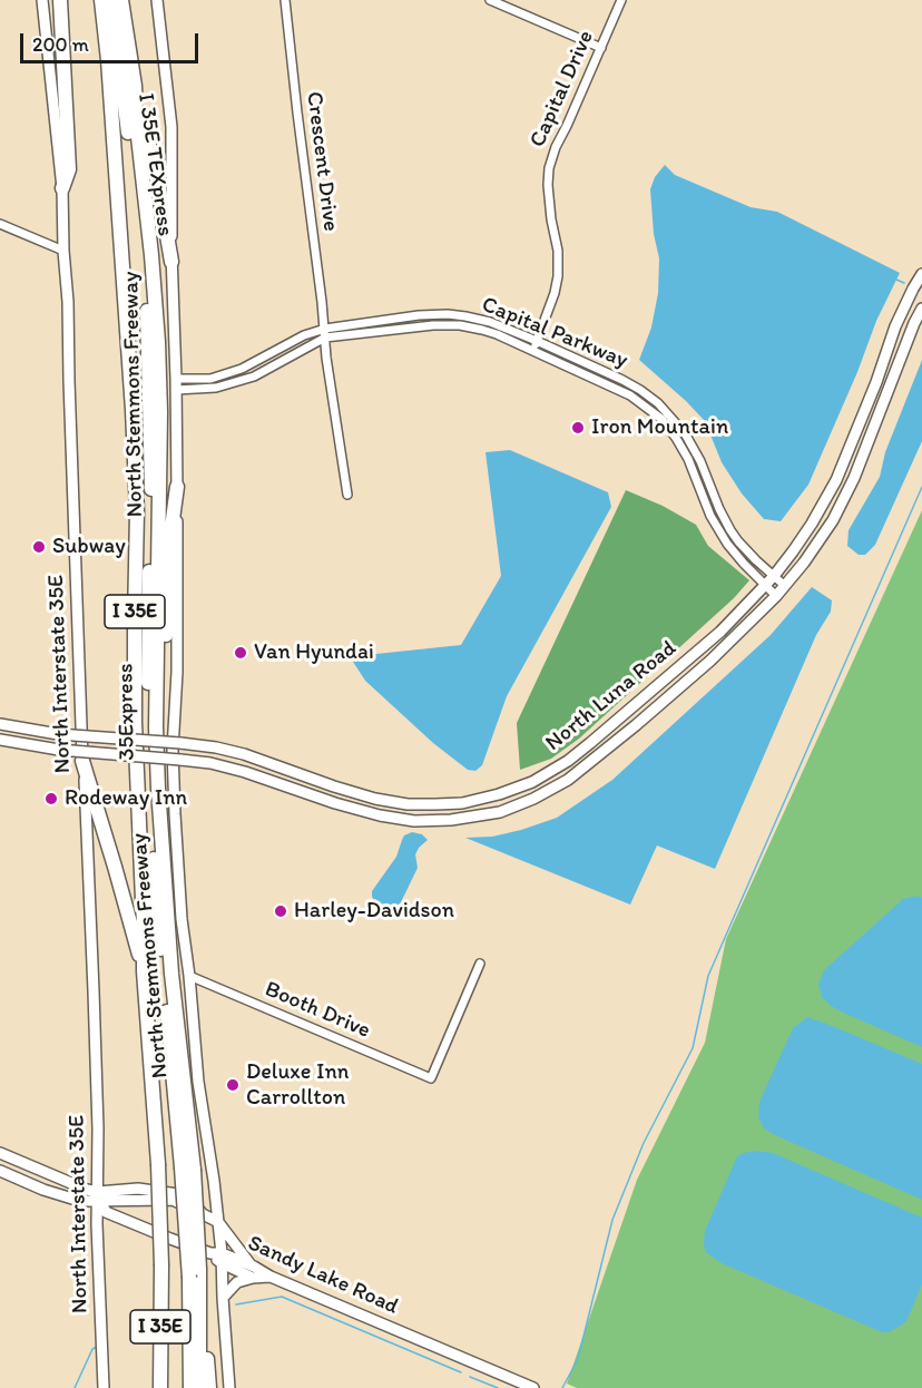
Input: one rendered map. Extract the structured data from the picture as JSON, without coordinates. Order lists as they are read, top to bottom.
{
  "streets": {
    "highway": [
      "I 35E TEXpress",
      "North Stemmons Freeway",
      "I 35E",
      "35Express"
    ],
    "main road": ["North Interstate 35E", "North Luna Road", "Sandy Lake Road"],
    "street": [
      "Capital Drive",
      "Crescent Drive",
      "Capital Parkway",
      "Booth Drive"
    ]
  },
  "crossings": [
    ["Capital Drive", "Capital Parkway"],
    ["Crescent Drive", "Capital Parkway"],
    ["I 35E TEXpress", "35Express"],
    ["Capital Parkway", "North Luna Road"],
    ["North Stemmons Freeway", "35Express"],
    ["North Interstate 35E", "Sandy Lake Road"]
  ],
  "places": [
    "Iron Mountain",
    "Subway",
    "Van Hyundai",
    "Rodeway Inn",
    "Harley-Davidson",
    "Deluxe Inn Carrollton"
  ],
  "scale_bar": "200 m"
}
